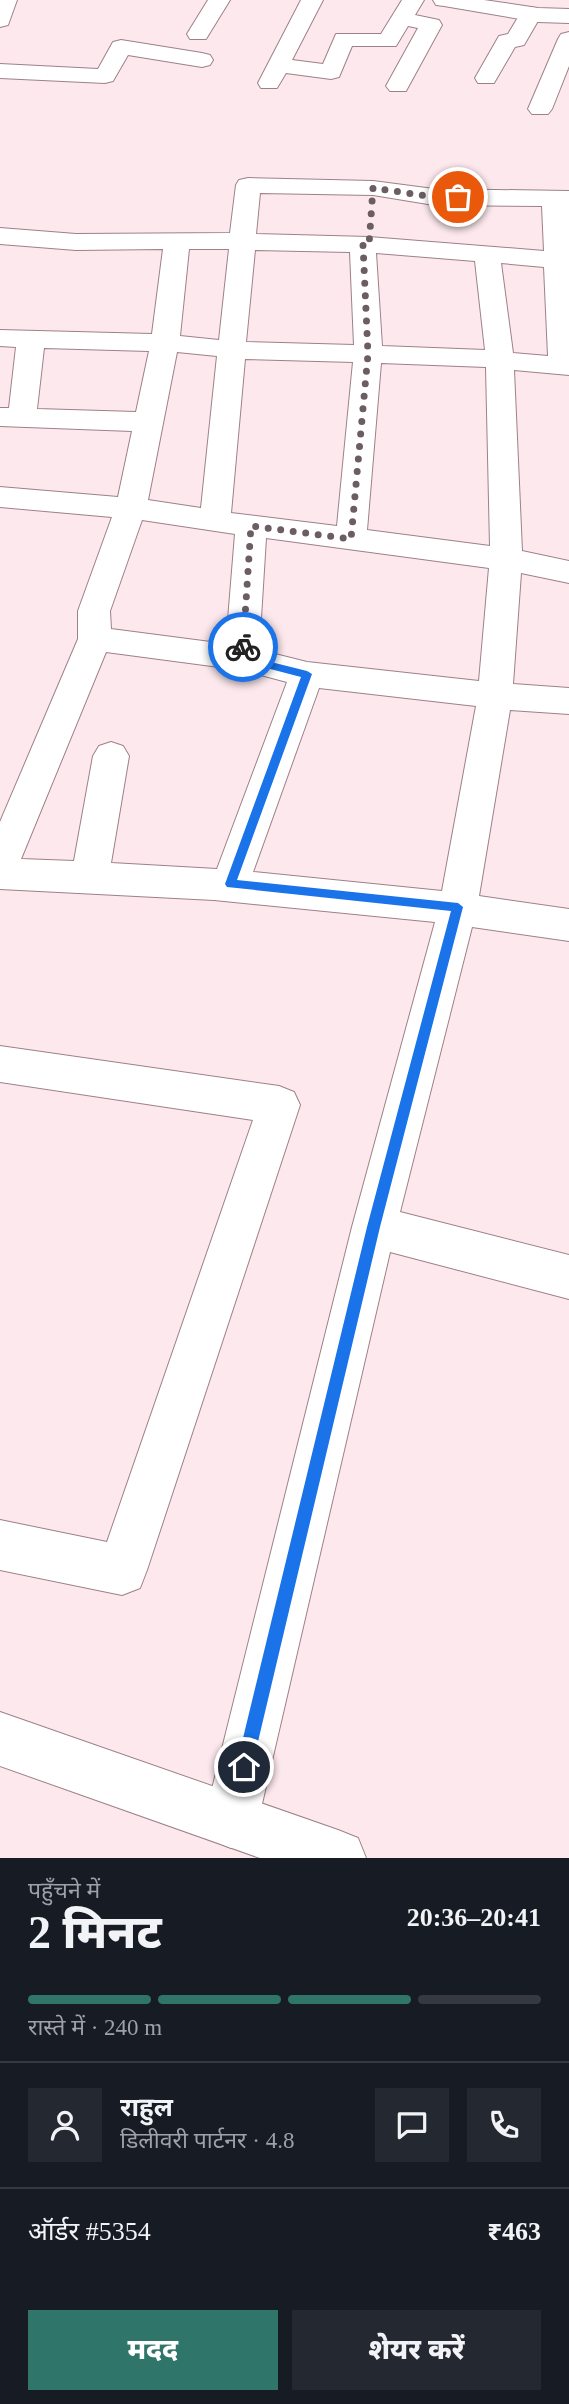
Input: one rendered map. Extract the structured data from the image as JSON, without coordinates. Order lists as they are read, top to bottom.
{
  "page": {
    "heading": ["2 मिनट", "पहुँचने में", "20:36–20:41"],
    "panel": [
      "राहुल",
      "डिलीवरी पार्टनर · 4.8",
      "ऑर्डर #5354",
      "₹463"
    ],
    "bar": "रास्ते में · 240 m",
    "buttons": ["मदद", "शेयर करें"]
  }
}
